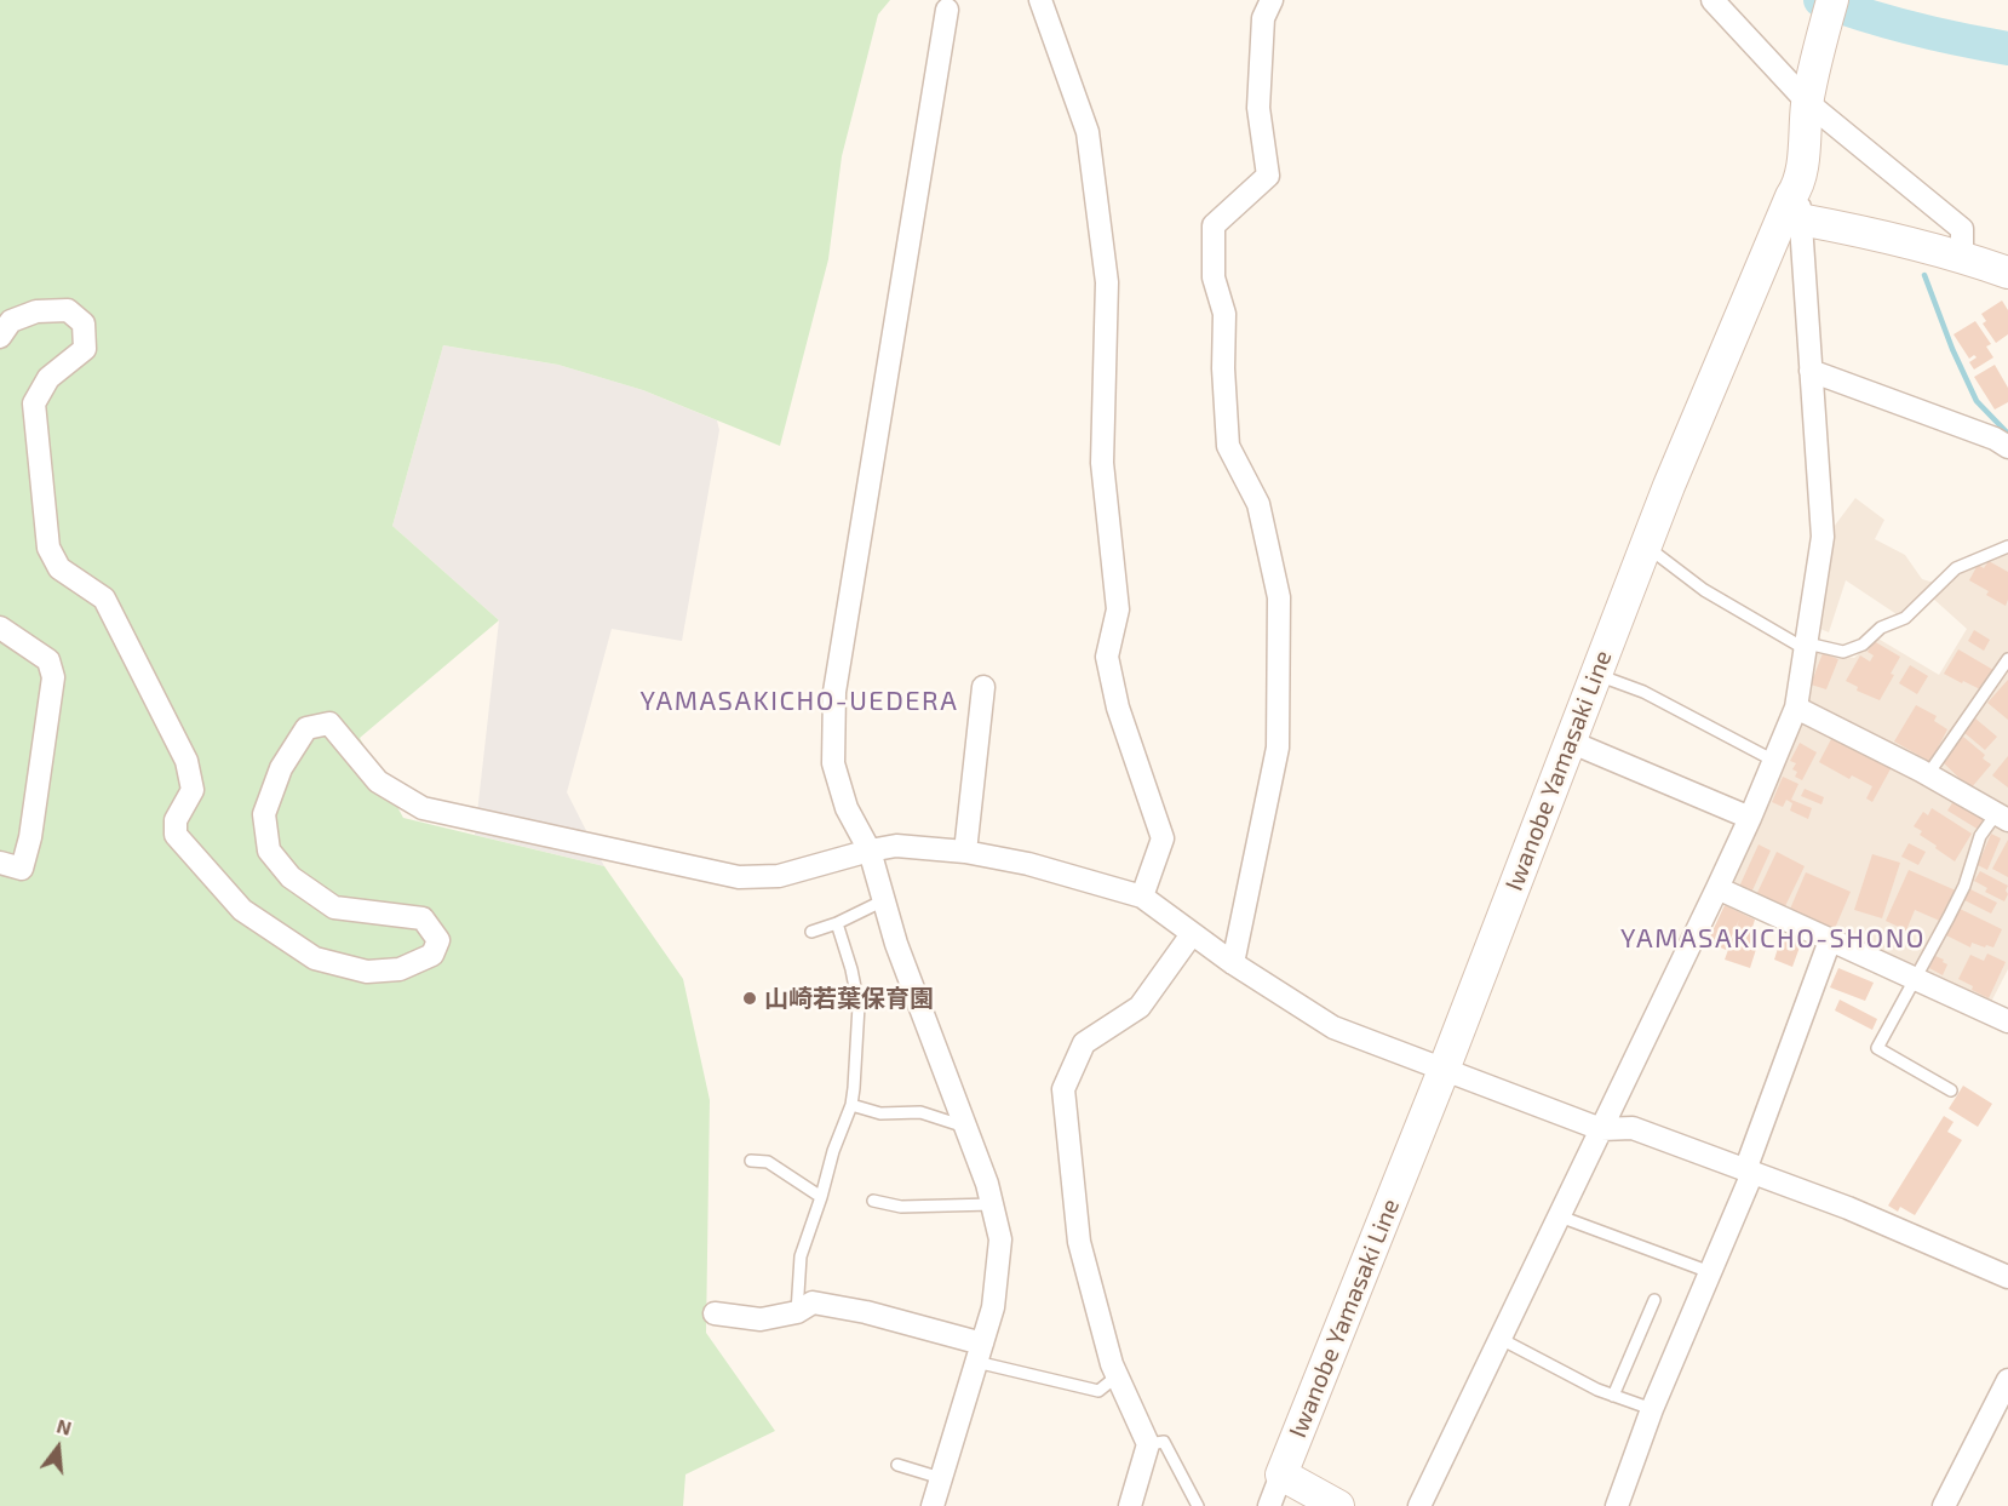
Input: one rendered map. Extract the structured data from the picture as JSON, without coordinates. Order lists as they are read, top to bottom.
{
  "streets": {
    "main road": ["Iwanobe Yamasaki Line"]
  },
  "districts": ["YAMASAKICHO-UEDERA", "YAMASAKICHO-SHONO"],
  "places": ["山崎若葉保育園"],
  "north": "top"
}
